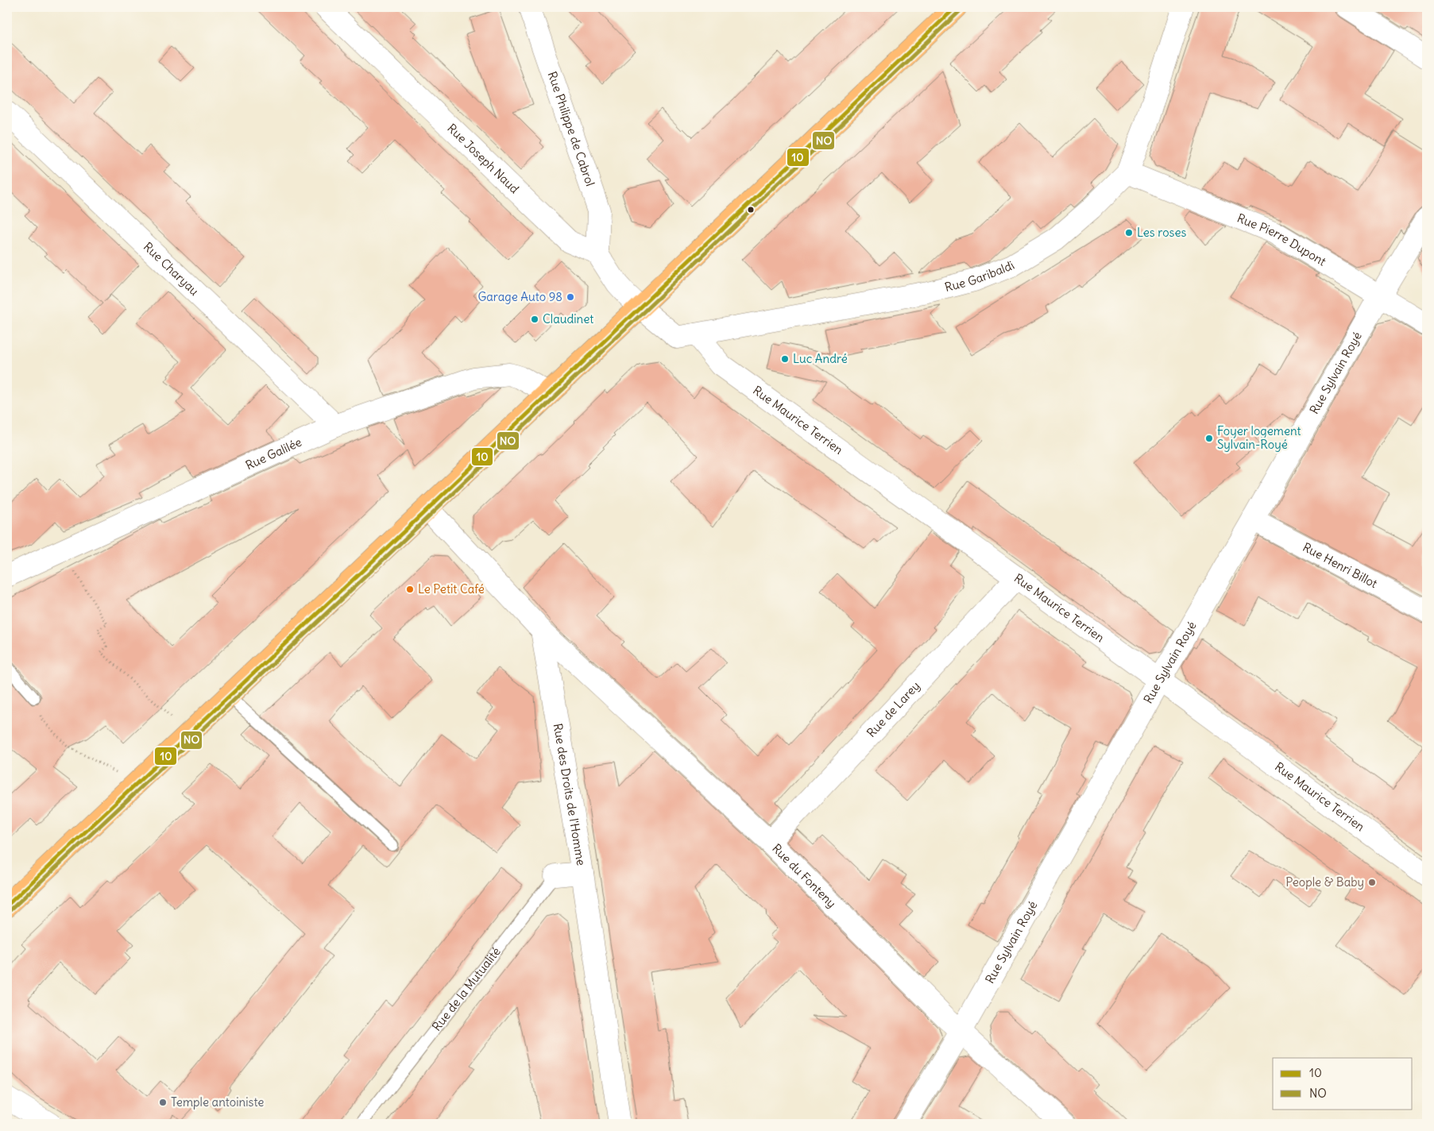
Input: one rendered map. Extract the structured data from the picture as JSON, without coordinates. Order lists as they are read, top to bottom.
{
  "streets": {
    "street": [
      "Rue Philippe de Cabrol",
      "Rue Joseph Naud",
      "Rue Pierre Dupont",
      "Rue Charyau",
      "Rue Garibaldi",
      "Rue Sylvain Royé",
      "Rue Maurice Terrien",
      "Rue Galilée",
      "Rue Henri Billot",
      "Rue de Larey",
      "Rue des Droits de l'Homme",
      "Rue du Fonteny",
      "Rue de la Mutualité"
    ]
  },
  "crossings": [
    ["Rue Philippe de Cabrol", "Rue Joseph Naud"],
    ["Rue Pierre Dupont", "Rue Garibaldi"],
    ["Rue Pierre Dupont", "Rue Sylvain Royé"],
    ["Rue Charyau", "Rue Galilée"],
    ["Rue Garibaldi", "Rue Maurice Terrien"],
    ["Rue Sylvain Royé", "Rue Maurice Terrien"],
    ["Rue Sylvain Royé", "Rue Henri Billot"],
    ["Rue Sylvain Royé", "Rue du Fonteny"],
    ["Rue Maurice Terrien", "Rue de Larey"],
    ["Rue de Larey", "Rue du Fonteny"],
    ["Rue des Droits de l'Homme", "Rue du Fonteny"],
    ["Rue des Droits de l'Homme", "Rue de la Mutualité"]
  ],
  "places": [
    "Les roses",
    "Garage Auto 98",
    "Claudinet",
    "Luc André",
    "Foyer logement Sylvain-Royé",
    "Le Petit Café",
    "People & Baby",
    "Temple antoiniste"
  ],
  "lines": ["transit line 10", "transit line NO"],
  "legend": ["10", "NO"]
}
